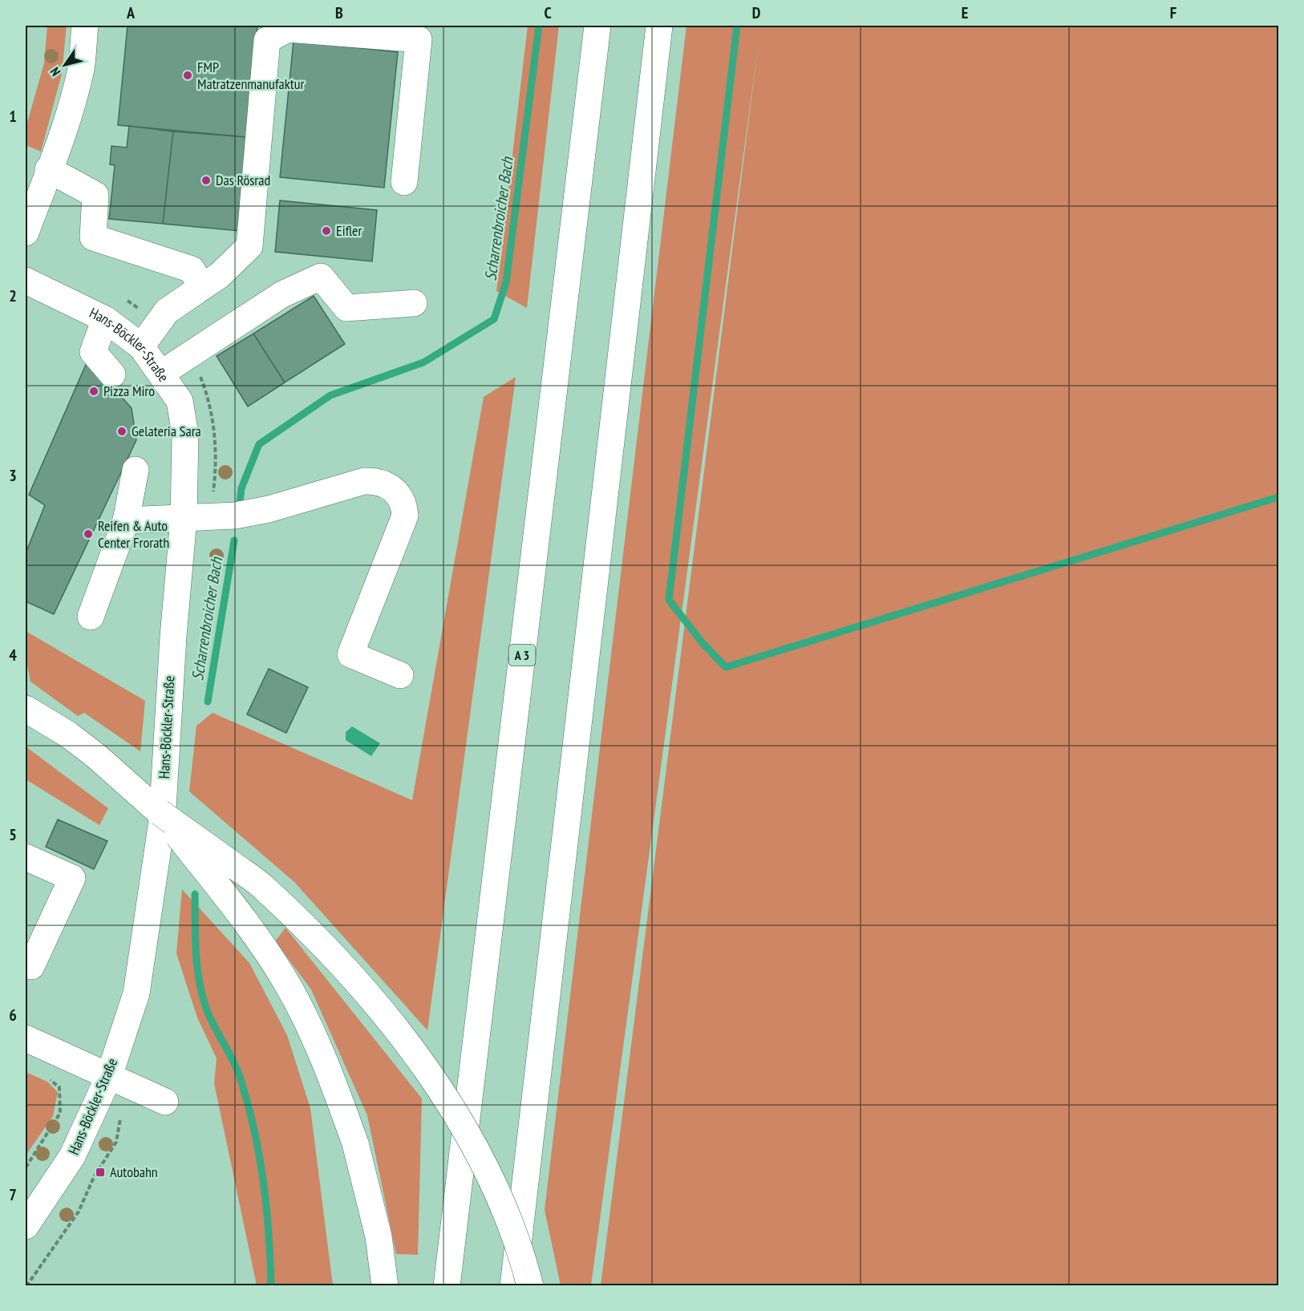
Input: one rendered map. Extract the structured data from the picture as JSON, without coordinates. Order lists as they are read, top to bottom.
{
  "streets": {
    "main road": ["Hans-Böckler-Straße", "A 3"]
  },
  "water": ["Scharrenbroicher Bach"],
  "places": {
    "other": [
      "FMP Matratzenmanufaktur",
      "Das Rösrad",
      "Eifler",
      "Pizza Miro",
      "Gelateria Sara",
      "Reifen & Auto Center Frorath"
    ],
    "transit": ["Autobahn"]
  },
  "north": "bottom left",
  "grid": {
    "columns": [
      "A",
      "B",
      "C",
      "D",
      "E",
      "F"
    ],
    "rows": [
      "1",
      "2",
      "3",
      "4",
      "5",
      "6",
      "7"
    ]
  }
}
